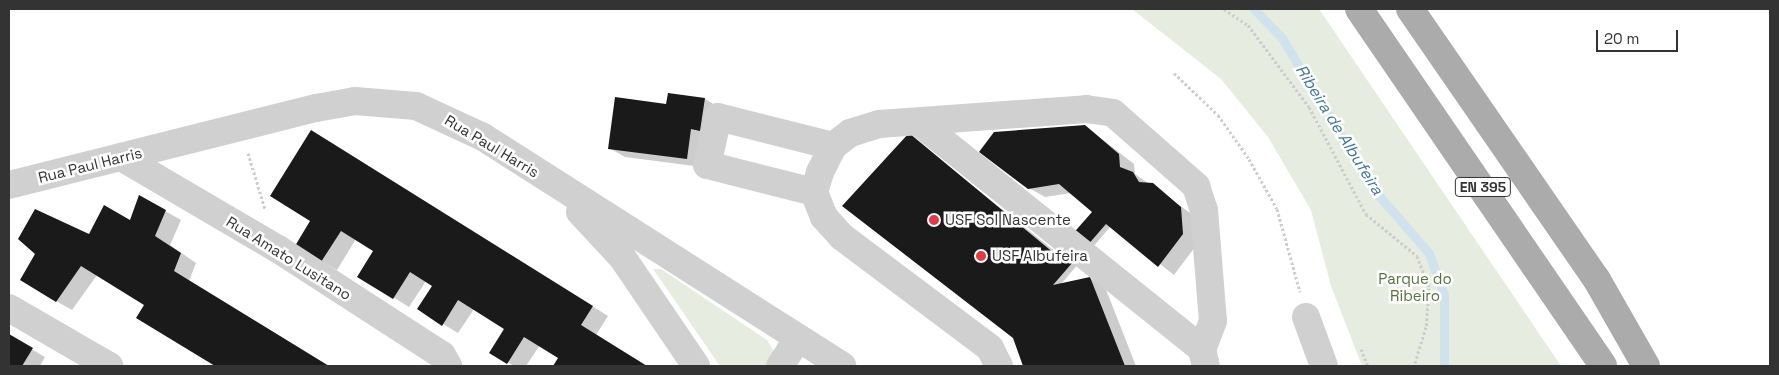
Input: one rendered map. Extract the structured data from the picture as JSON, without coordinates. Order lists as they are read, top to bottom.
{
  "streets": {
    "main road": ["EN 395"],
    "street": ["Rua Paul Harris", "Rua Amato Lusitano"]
  },
  "crossings": [
    ["Rua Paul Harris", "Rua Amato Lusitano"]
  ],
  "water": ["Ribeira de Albufeira"],
  "parks": ["Parque do Ribeiro"],
  "places": ["USF Sol Nascente", "USF Albufeira"],
  "scale_bar": "20 m"
}
